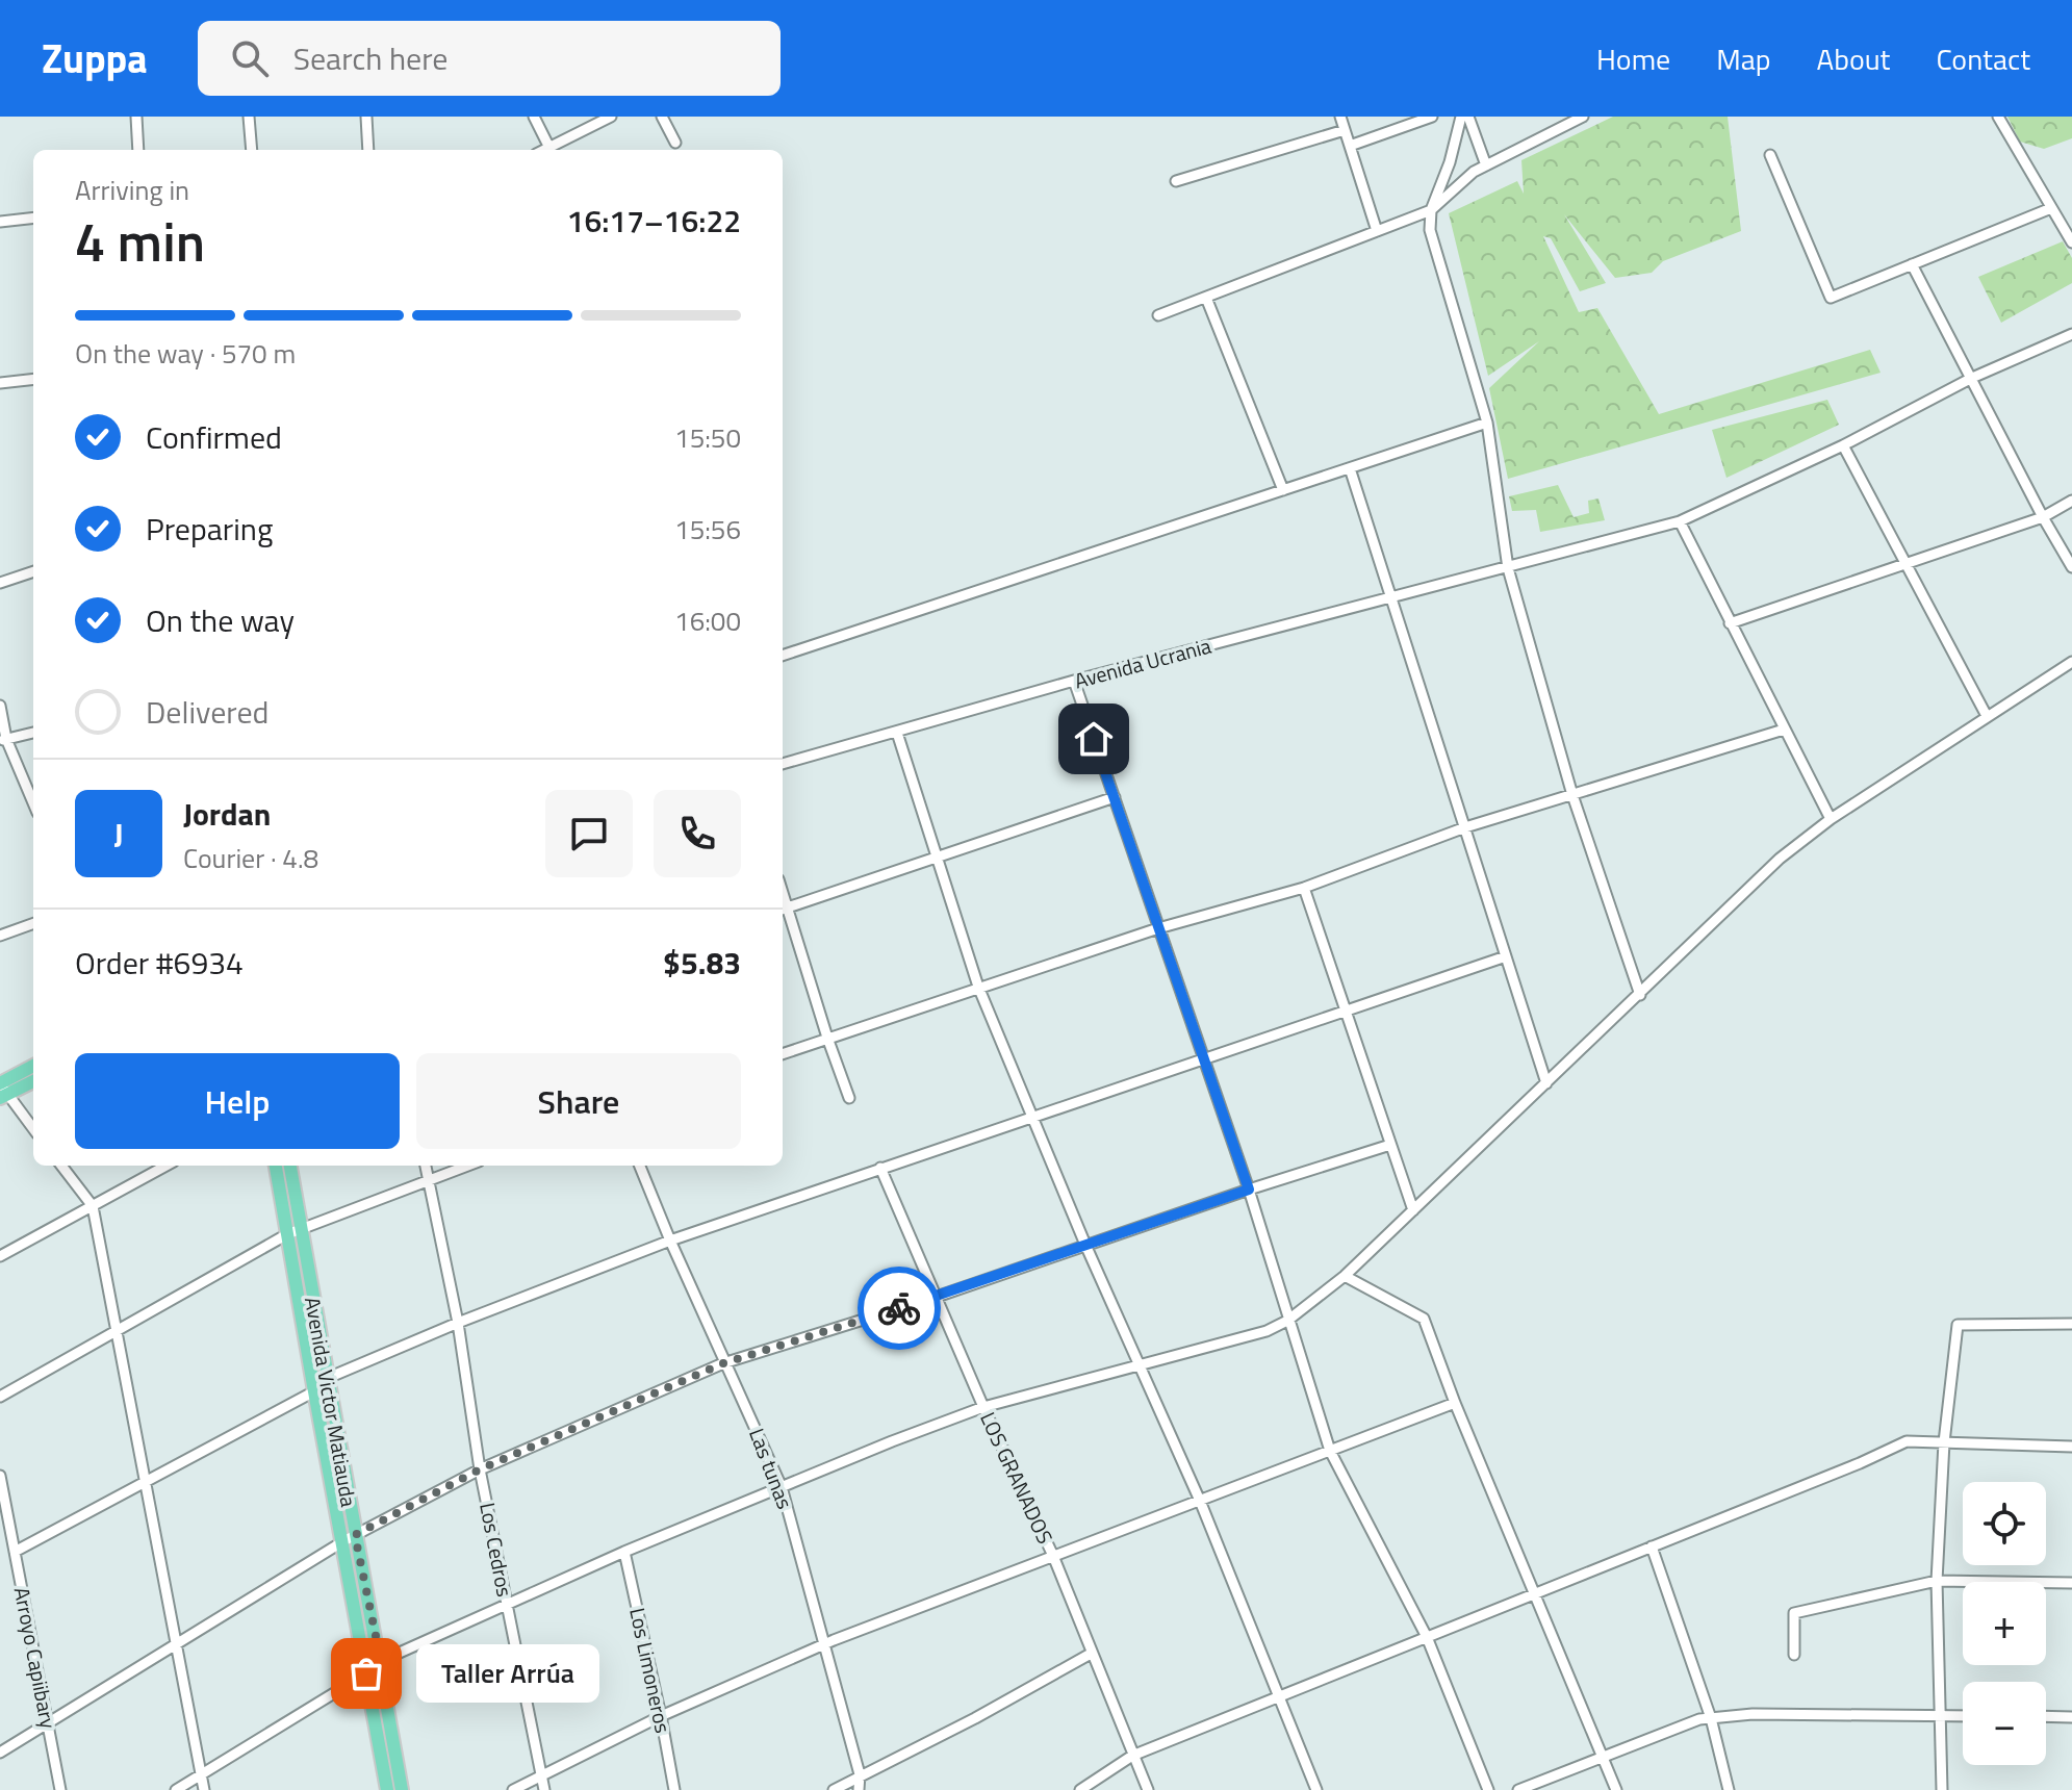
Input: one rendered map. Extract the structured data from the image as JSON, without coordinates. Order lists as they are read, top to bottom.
{
  "streets": {
    "main road": ["Avenida Victor Matiauda"],
    "street": [
      "Avenida Ucrania",
      "Las tunas",
      "LOS GRANADOS",
      "Los Cedros",
      "Arroyo Capiibary",
      "Los Limoneros"
    ]
  },
  "places": ["Taller Arrúa"],
  "page": {
    "header": "Zuppa",
    "search": "Search here",
    "nav": [
      "Home",
      "Map",
      "About",
      "Contact"
    ],
    "heading": ["4 min", "Arriving in", "16:17–16:22"],
    "panel": [
      "Jordan",
      "Courier · 4.8",
      "Order #6934",
      "$5.83"
    ],
    "bar": "On the way · 570 m",
    "list": [
      ["Confirmed", "15:50"],
      ["Preparing", "15:56"],
      ["On the way", "16:00"],
      "Delivered"
    ],
    "round": "J",
    "buttons": ["Help", "Share"],
    "map_buttons": ["+", "−"],
    "bubble": "Taller Arrúa"
  }
}
